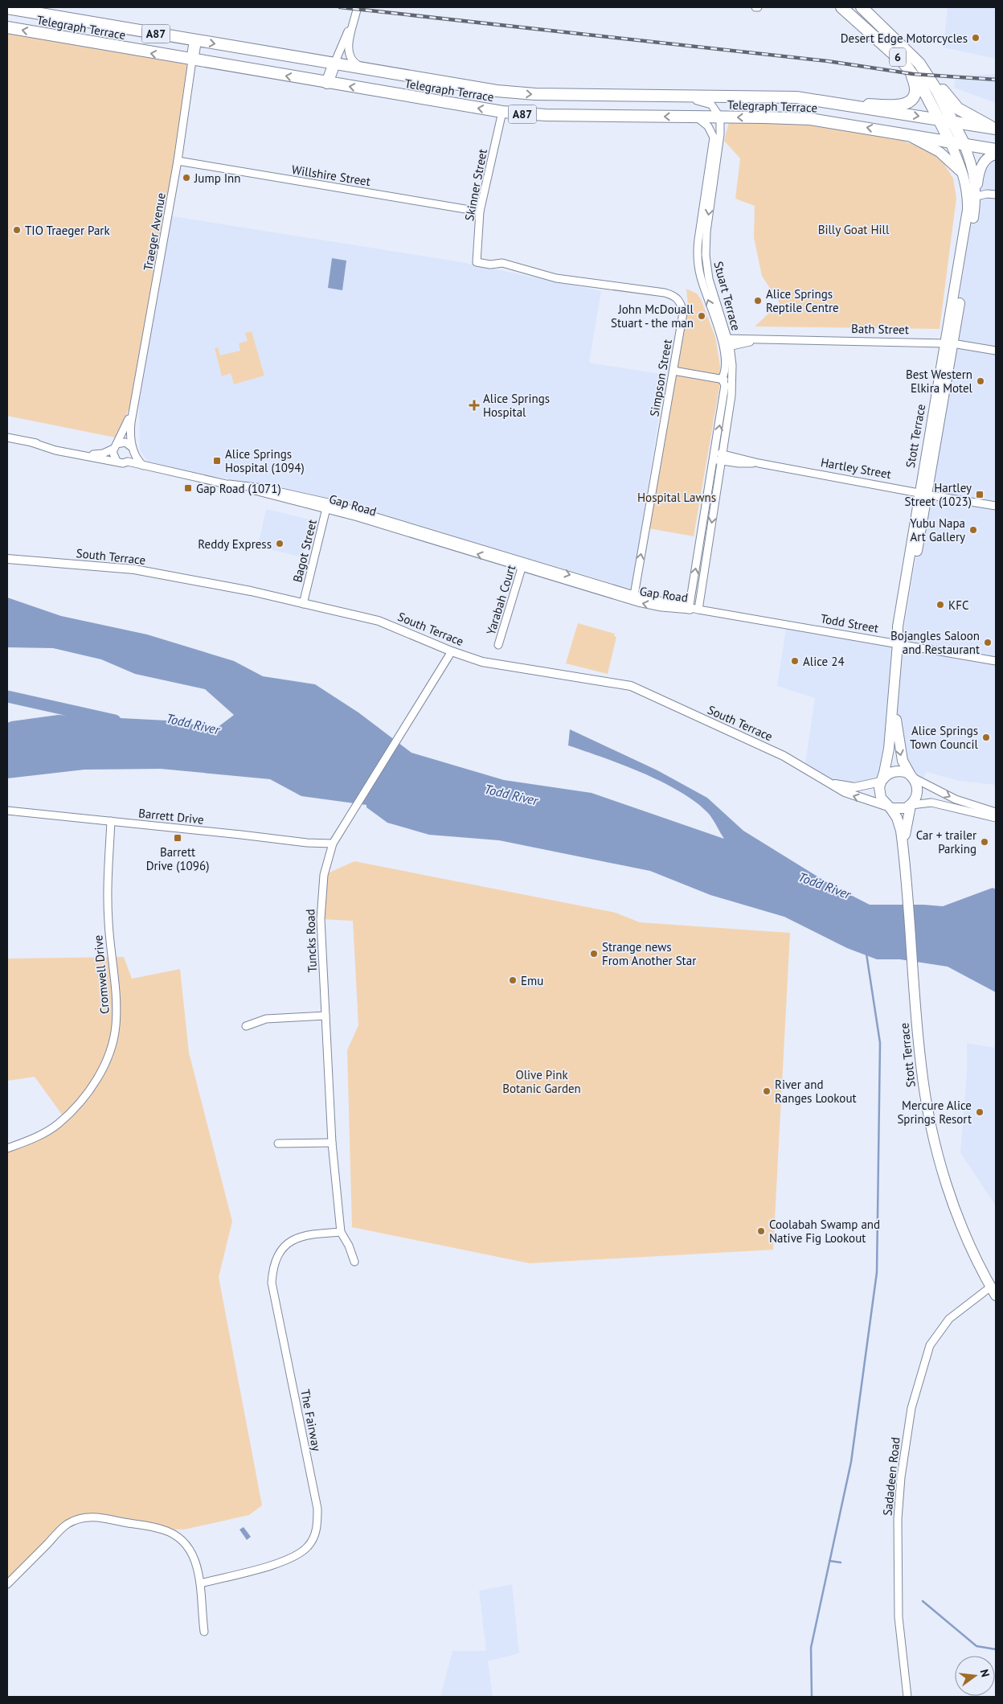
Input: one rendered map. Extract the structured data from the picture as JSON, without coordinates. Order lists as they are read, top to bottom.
{
  "streets": {
    "main road": [
      "Telegraph Terrace",
      "A87",
      "6",
      "Stott Terrace"
    ],
    "street": [
      "Willshire Street",
      "Skinner Street",
      "Traeger Avenue",
      "Stuart Terrace",
      "Bath Street",
      "Simpson Street",
      "Hartley Street",
      "Gap Road",
      "Bagot Street",
      "South Terrace",
      "Yarabah Court",
      "Todd Street",
      "Barrett Drive",
      "Tuncks Road",
      "Cromwell Drive",
      "The Fairway",
      "Sadadeen Road"
    ]
  },
  "crossings": [
    ["Telegraph Terrace", "A87"],
    ["Telegraph Terrace", "6"],
    ["Telegraph Terrace", "Skinner Street"],
    ["Telegraph Terrace", "Traeger Avenue"],
    ["Telegraph Terrace", "Stuart Terrace"],
    ["Telegraph Terrace", "Stott Terrace"],
    ["A87", "6"],
    ["A87", "Stott Terrace"],
    ["6", "Stott Terrace"],
    ["Willshire Street", "Skinner Street"],
    ["Willshire Street", "Traeger Avenue"],
    ["Skinner Street", "Simpson Street"],
    ["Traeger Avenue", "Gap Road"],
    ["Stuart Terrace", "Bath Street"],
    ["Stuart Terrace", "Hartley Street"],
    ["Stuart Terrace", "Gap Road"],
    ["Stuart Terrace", "Todd Street"],
    ["Bath Street", "Stott Terrace"],
    ["Simpson Street", "Gap Road"],
    ["Stott Terrace", "Hartley Street"],
    ["Stott Terrace", "South Terrace"],
    ["Stott Terrace", "Todd Street"],
    ["Stott Terrace", "Sadadeen Road"],
    ["Gap Road", "Bagot Street"],
    ["Gap Road", "Yarabah Court"],
    ["Gap Road", "Todd Street"],
    ["Bagot Street", "South Terrace"],
    ["South Terrace", "Tuncks Road"],
    ["Barrett Drive", "Tuncks Road"],
    ["Barrett Drive", "Cromwell Drive"],
    ["Tuncks Road", "The Fairway"]
  ],
  "one_way": ["Simpson Street"],
  "water": ["Todd River"],
  "parks": ["Billy Goat Hill", "Hospital Lawns", "Olive Pink Botanic Garden"],
  "places": {
    "other": [
      "Desert Edge Motorcycles",
      "Jump Inn",
      "TIO Traeger Park",
      "Alice Springs Reptile Centre",
      "John McDouall Stuart - the man",
      "Best Western Elkira Motel",
      "Yubu Napa Art Gallery",
      "Reddy Express",
      "KFC",
      "Bojangles Saloon and Restaurant",
      "Alice 24",
      "Alice Springs Town Council",
      "Car + trailer Parking",
      "Strange news From Another Star",
      "Emu",
      "River and Ranges Lookout",
      "Mercure Alice Springs Resort",
      "Coolabah Swamp and Native Fig Lookout"
    ],
    "health": ["Alice Springs Hospital"],
    "transit": [
      "Alice Springs Hospital (1094)",
      "Gap Road (1071)",
      "Hartley Street (1023)",
      "Barrett Drive (1096)"
    ]
  },
  "north": "right"
}
